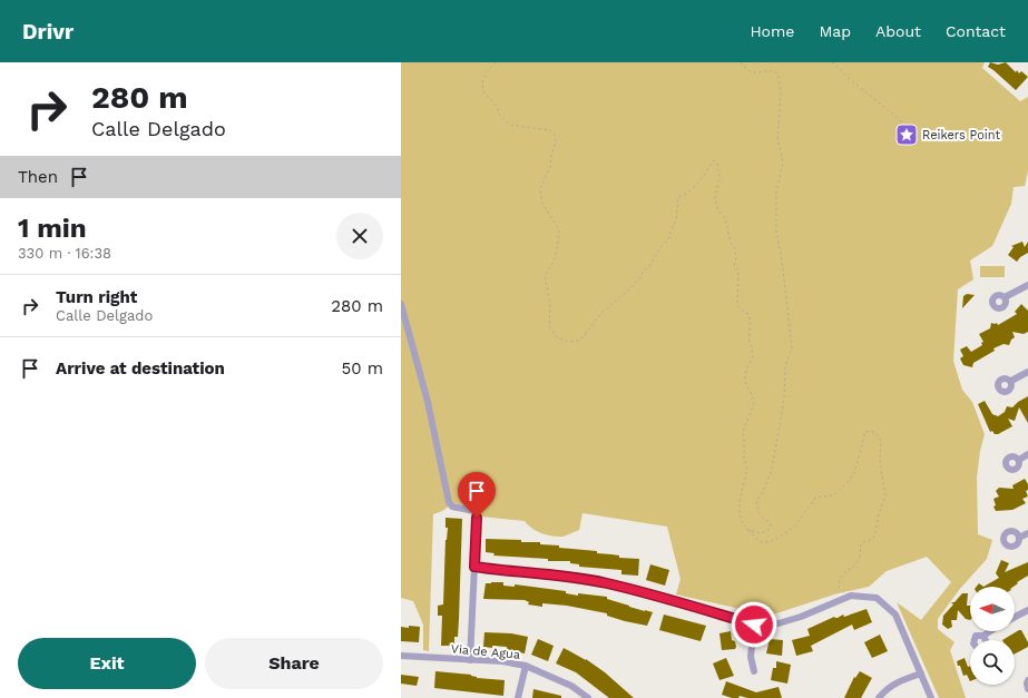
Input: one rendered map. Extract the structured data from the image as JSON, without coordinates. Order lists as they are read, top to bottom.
{
  "streets": {
    "street": ["Via de Agua"]
  },
  "places": {
    "place": ["Reikers Point"]
  },
  "north": "left",
  "page": {
    "header": "Drivr",
    "nav": [
      "Home",
      "Map",
      "About",
      "Contact"
    ],
    "turn": ["280 m", "Calle Delgado"],
    "then": "Then",
    "heading": ["1 min", "330 m · 16:38"],
    "list": [
      {
        "name": "Turn right",
        "note": "Calle Delgado",
        "value": "280 m"
      },
      {
        "name": "Arrive at destination",
        "value": "50 m"
      }
    ],
    "buttons": ["Exit", "Share"]
  }
}
